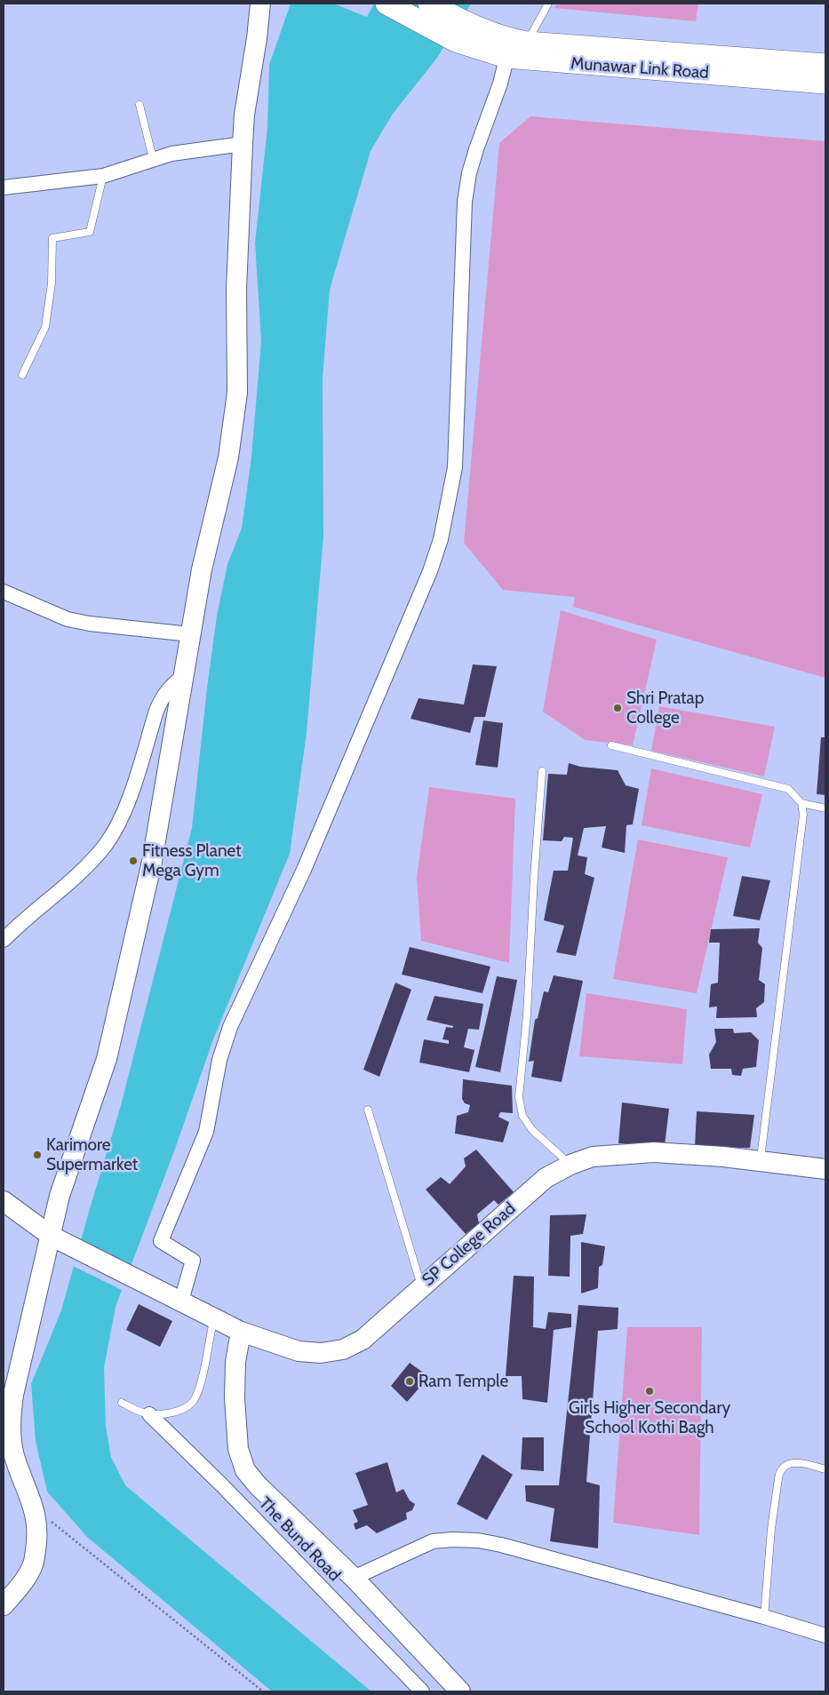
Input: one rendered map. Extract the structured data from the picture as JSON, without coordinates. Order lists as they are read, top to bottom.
{
  "streets": {
    "main road": ["Munawar Link Road", "SP College Road"],
    "street": ["The Bund Road"]
  },
  "places": [
    "Shri Pratap College",
    "Fitness Planet Mega Gym",
    "Karimore Supermarket",
    "Ram Temple",
    "Girls Higher Secondary School Kothi Bagh"
  ]
}
